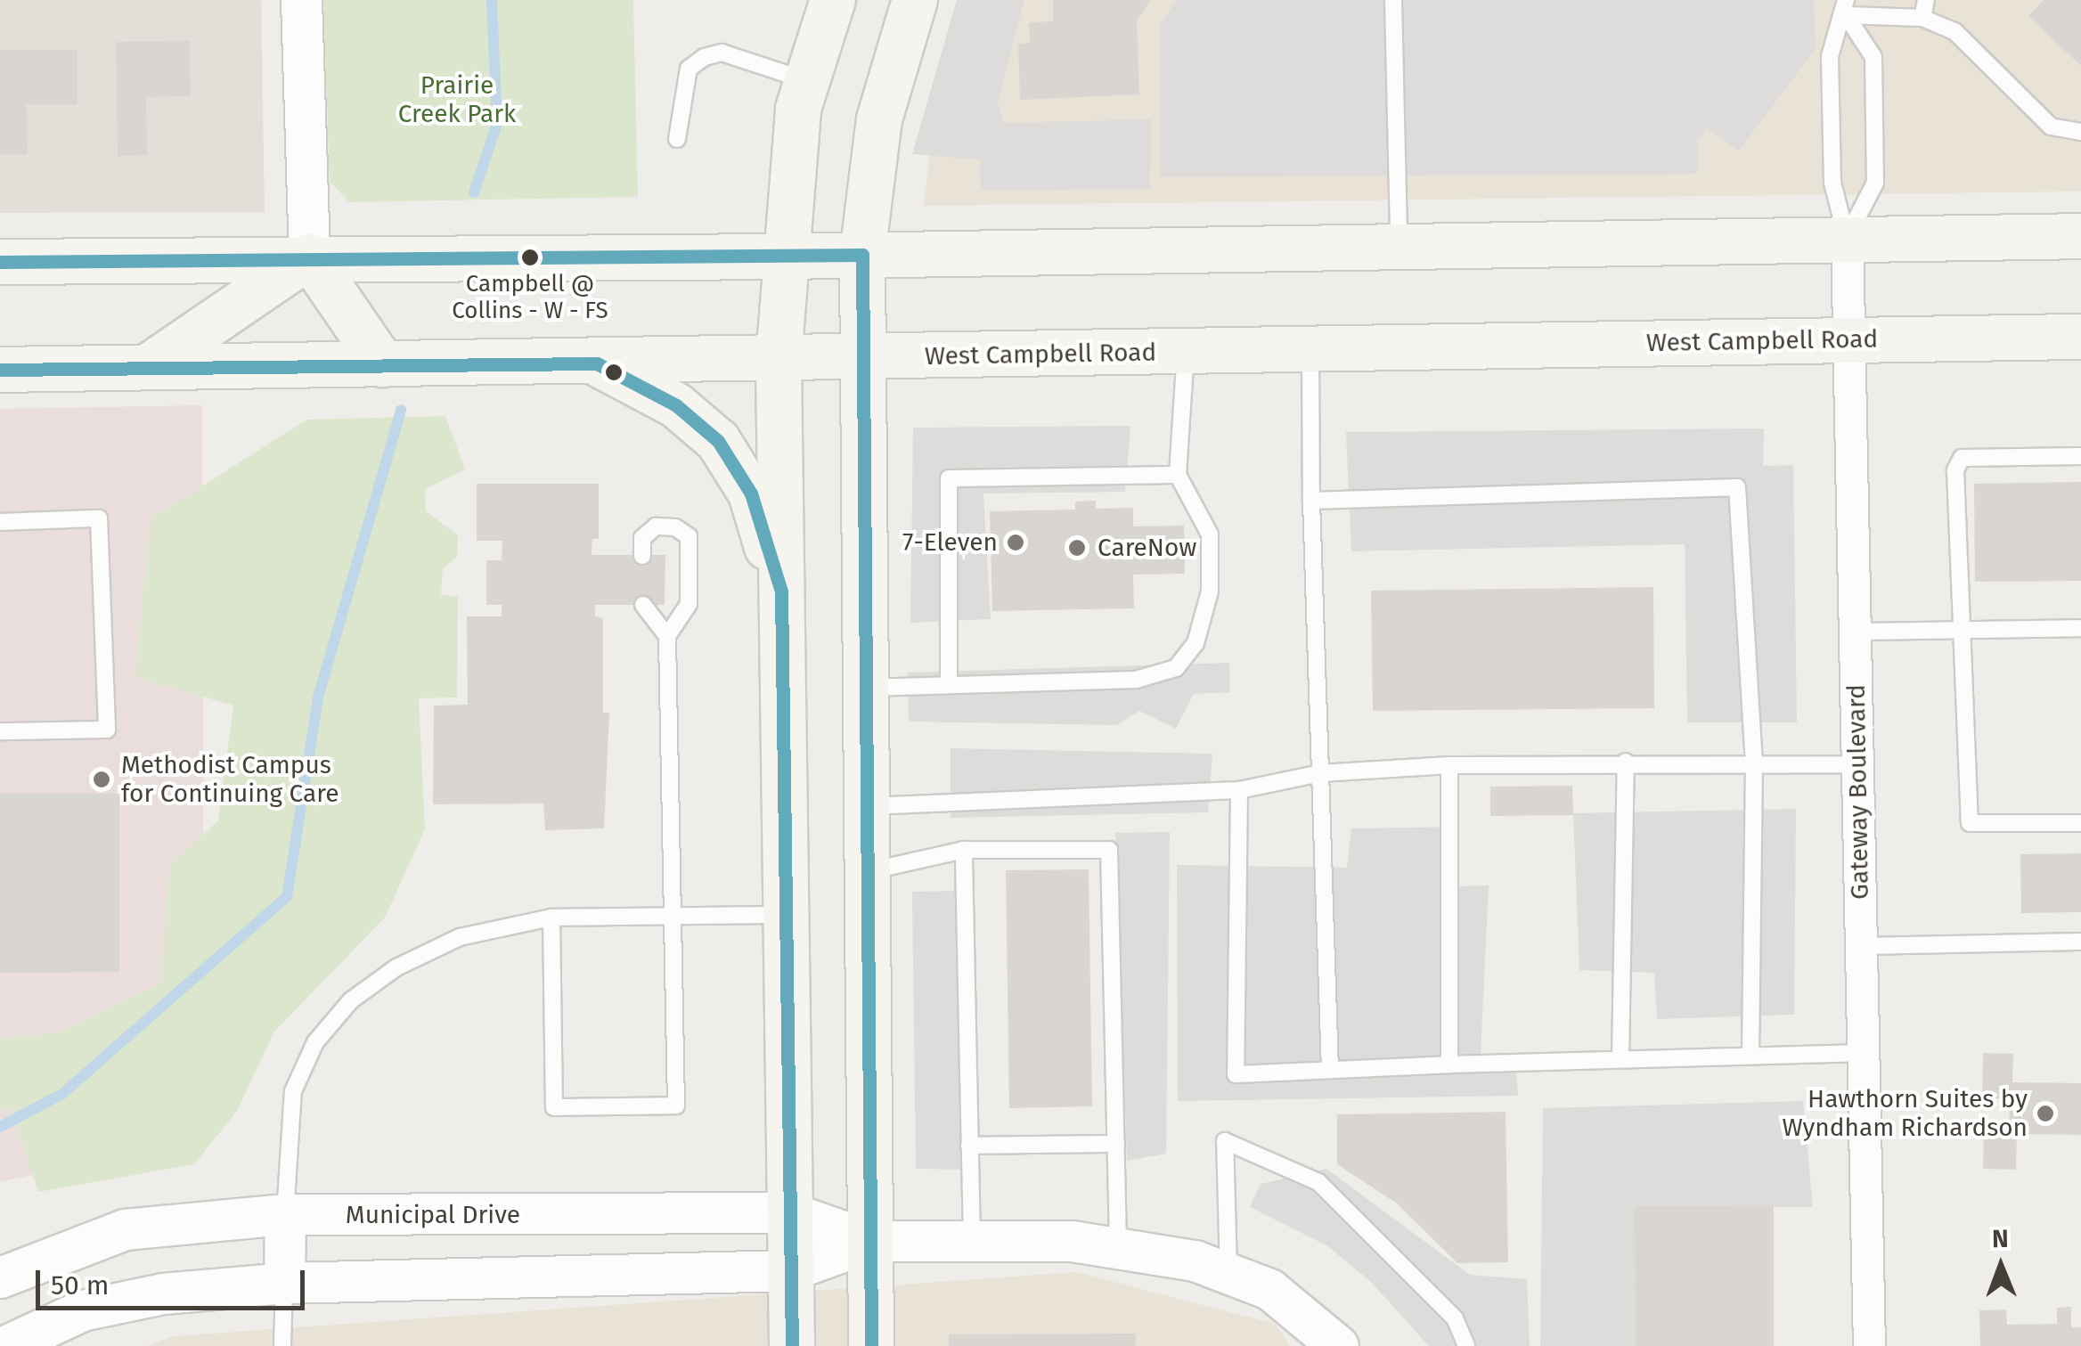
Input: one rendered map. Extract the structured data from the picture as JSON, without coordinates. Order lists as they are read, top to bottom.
{
  "streets": {
    "main road": ["West Campbell Road"],
    "street": ["Gateway Boulevard", "Municipal Drive"]
  },
  "crossings": [
    ["West Campbell Road", "Gateway Boulevard"]
  ],
  "parks": ["Prairie Creek Park"],
  "places": [
    "Campbell @ Collins - W - FS",
    "7-Eleven",
    "CareNow",
    "Methodist Campus for Continuing Care",
    "Hawthorn Suites by Wyndham Richardson"
  ],
  "scale_bar": "50 m",
  "north": "top"
}
